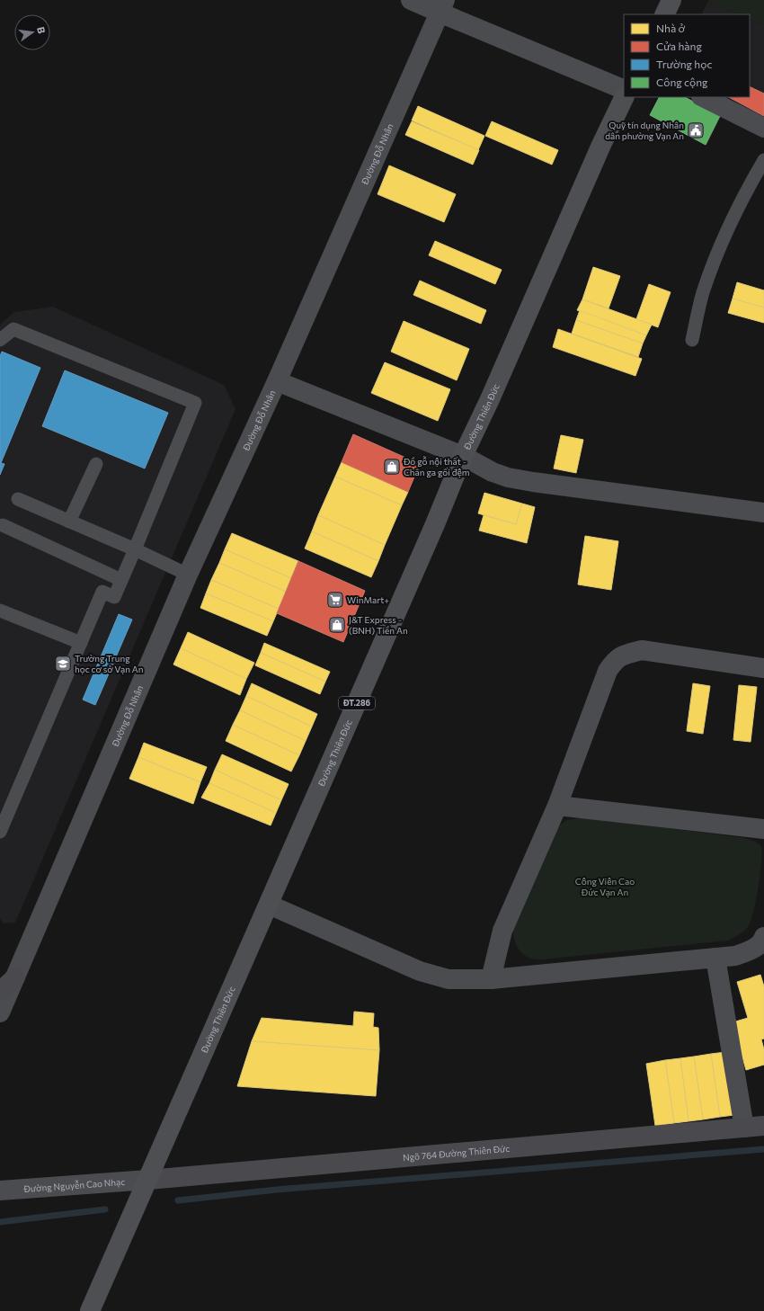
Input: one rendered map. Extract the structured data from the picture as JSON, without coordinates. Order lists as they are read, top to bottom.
{
  "streets": {
    "main road": ["Đường Thiên Đức", "ĐT.286"],
    "street": ["Đường Đỗ Nhân", "Ngõ 764 Đường Thiên Đức", "Đường Nguyễn Cao Nhạc"]
  },
  "crossings": [
    ["Đường Thiên Đức", "Ngõ 764 Đường Thiên Đức"],
    ["Đường Thiên Đức", "Đường Nguyễn Cao Nhạc"],
    ["Ngõ 764 Đường Thiên Đức", "Đường Nguyễn Cao Nhạc"]
  ],
  "parks": ["Công Viên Cao Đức Vạn An"],
  "places": {
    "public building": ["Quỹ tín dụng Nhân dân phường Vạn An"],
    "shop": ["Đồ gỗ nội thất - Chăn ga gối đệm", "J&T Express - (BNH) Tiền An"],
    "supermarket": ["WinMart+"],
    "school or university": ["Trường Trung học cơ sở Vạn An"]
  },
  "legend": [
    "Nhà ở",
    "Cửa hàng",
    "Trường học",
    "Công cộng"
  ],
  "north": "right"
}
